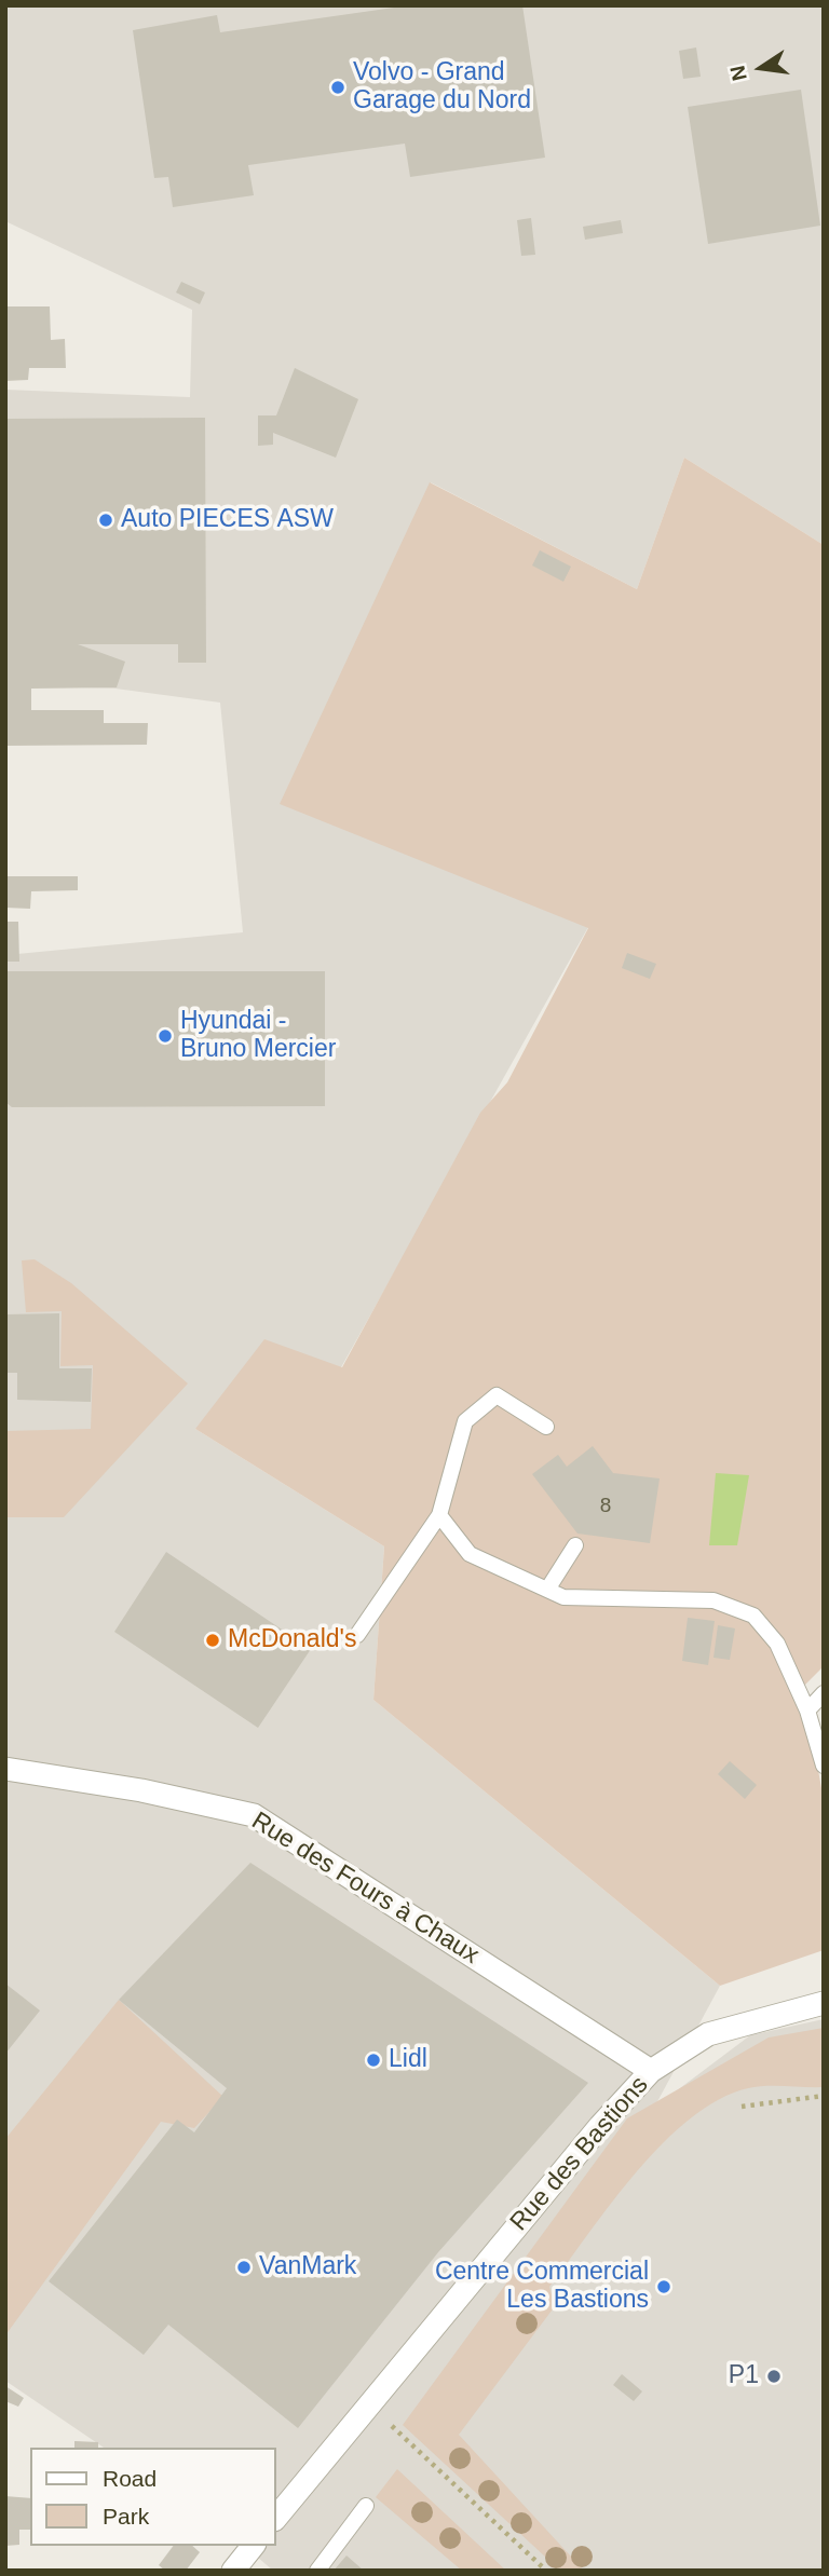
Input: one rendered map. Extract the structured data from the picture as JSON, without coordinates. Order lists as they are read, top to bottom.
{
  "streets": {
    "street": ["Rue des Fours à Chaux", "Rue des Bastions"]
  },
  "crossings": [
    ["Rue des Fours à Chaux", "Rue des Bastions"]
  ],
  "places": [
    "Volvo - Grand Garage du Nord",
    "Auto PIECES ASW",
    "Hyundai - Bruno Mercier",
    "McDonald's",
    "Lidl",
    "VanMark",
    "Centre Commercial Les Bastions",
    "P1"
  ],
  "house_numbers": ["8"],
  "legend": ["Road", "Park"],
  "north": "left"
}
